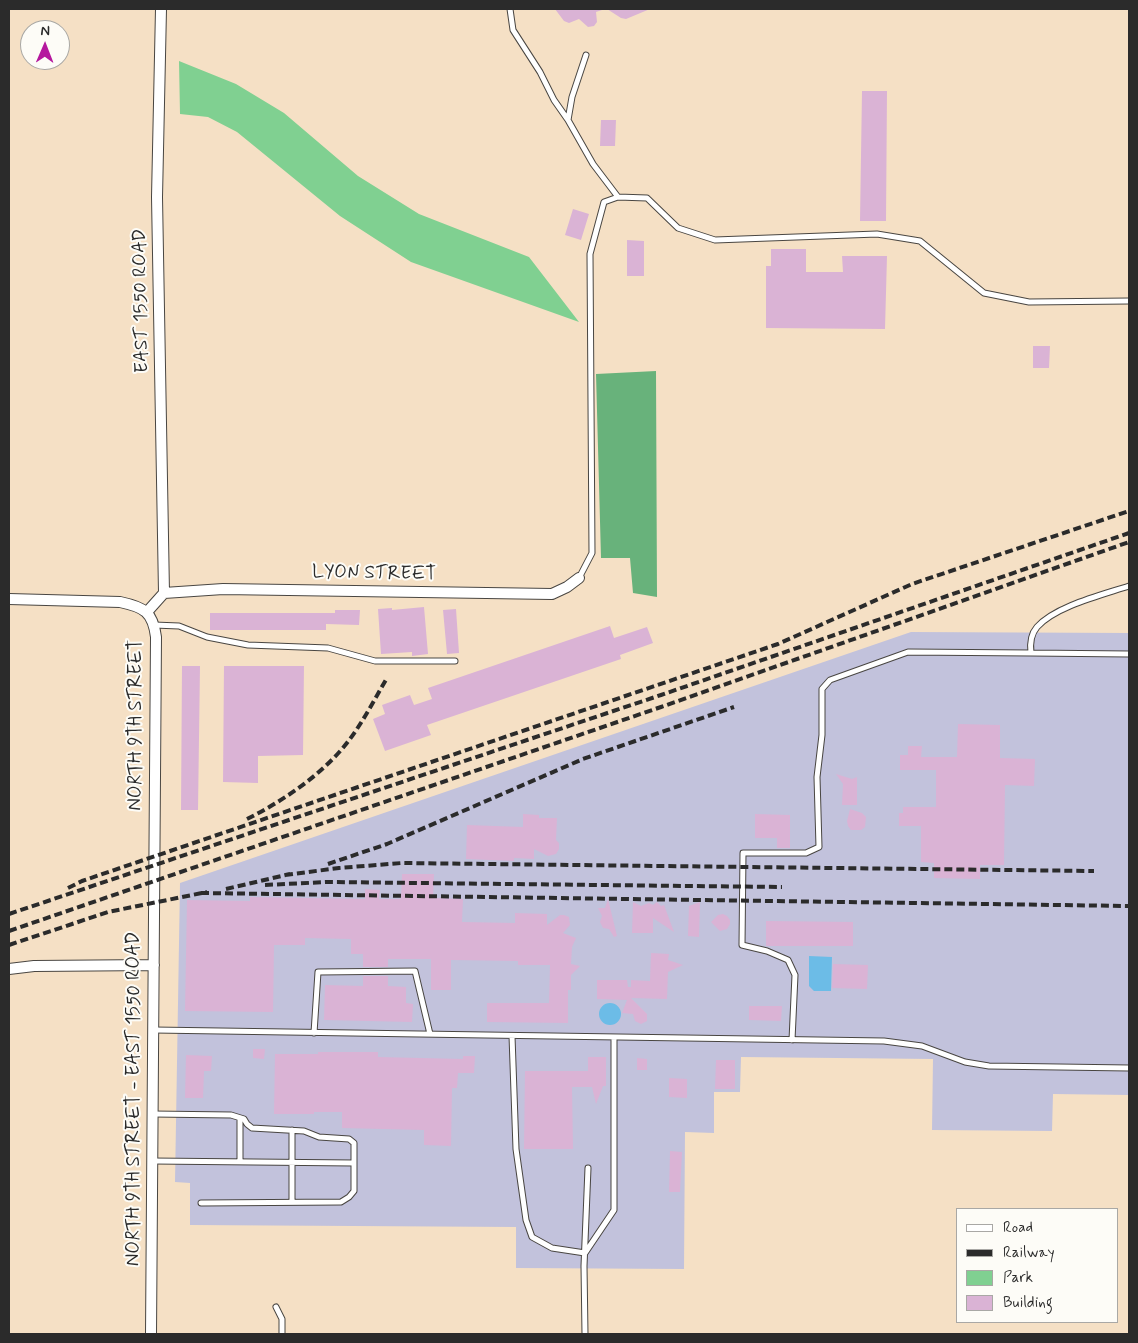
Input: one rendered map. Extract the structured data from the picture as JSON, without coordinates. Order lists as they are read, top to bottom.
{
  "streets": {
    "street": [
      "EAST 1550 ROAD",
      "LYON STREET",
      "NORTH 9TH STREET",
      "NORTH 9TH STREET - EAST 1550 ROAD"
    ]
  },
  "crossings": [
    ["EAST 1550 ROAD", "LYON STREET"],
    ["EAST 1550 ROAD", "NORTH 9TH STREET"],
    ["LYON STREET", "NORTH 9TH STREET"],
    ["NORTH 9TH STREET", "NORTH 9TH STREET - EAST 1550 ROAD"]
  ],
  "legend": [
    "Road",
    "Railway",
    "Park",
    "Building"
  ],
  "north": "top"
}
